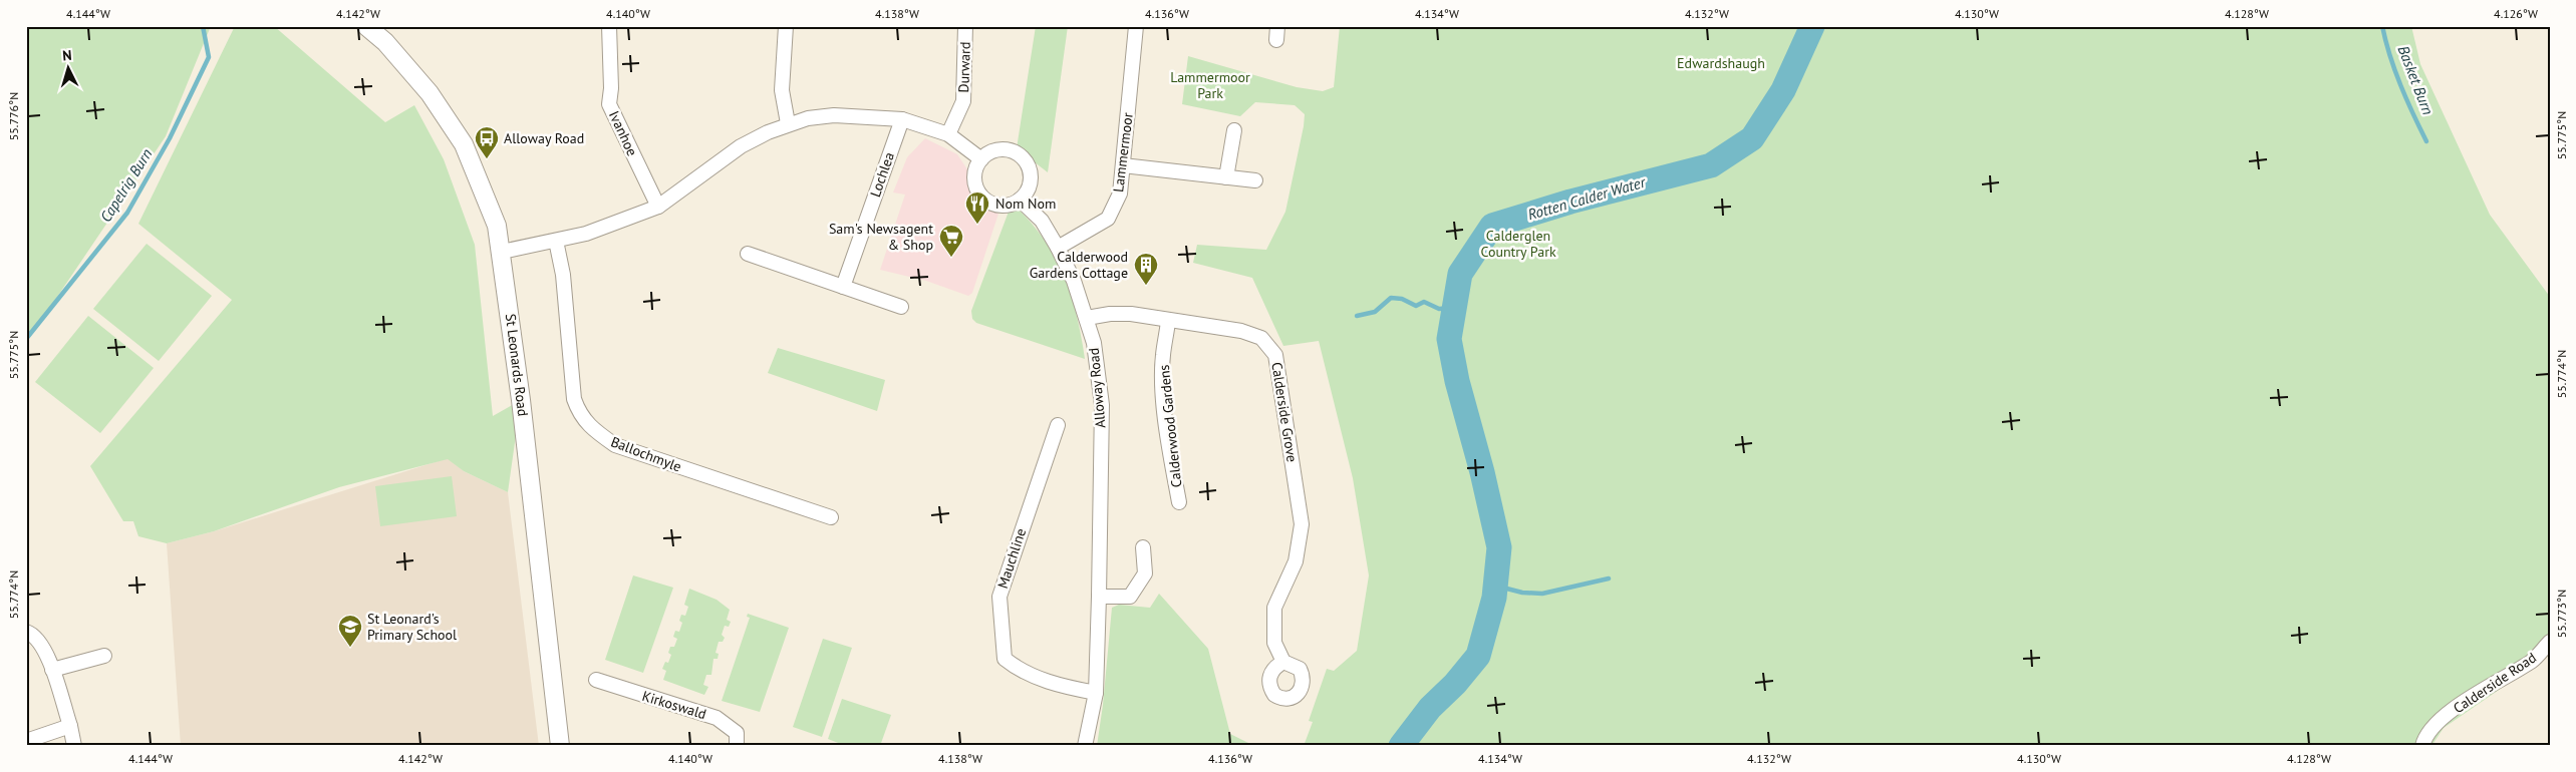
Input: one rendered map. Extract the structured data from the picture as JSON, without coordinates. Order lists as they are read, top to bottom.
{
  "streets": {
    "street": [
      "Durward",
      "Ivanhoe",
      "Lammermoor",
      "Lochlea",
      "St Leonards Road",
      "Alloway Road",
      "Calderside Grove",
      "Calderwood Gardens",
      "Ballochmyle",
      "Mauchline",
      "Calderside Road",
      "Kirkoswald"
    ]
  },
  "crossings": [
    ["Lammermoor", "Alloway Road"],
    ["Alloway Road", "Calderside Grove"],
    ["Alloway Road", "Mauchline"],
    ["Calderside Grove", "Calderwood Gardens"]
  ],
  "water": ["Basket Burn", "Capelrig Burn", "Rotten Calder Water"],
  "parks": ["Edwardshaugh", "Lammermoor Park", "Calderglen Country Park"],
  "places": {
    "bus stop": ["Alloway Road"],
    "restaurant": ["Nom Nom"],
    "supermarket": ["Sam's Newsagent & Shop"],
    "building": ["Calderwood Gardens Cottage"],
    "school or university": ["St Leonard's Primary School"]
  },
  "north": "top",
  "coordinates": [
    "4.144°W",
    "4.142°W",
    "4.140°W",
    "4.138°W",
    "4.136°W",
    "4.134°W",
    "4.132°W",
    "4.130°W",
    "4.128°W",
    "4.126°W",
    "55.776°N",
    "55.775°N",
    "55.774°N",
    "55.773°N"
  ]
}
